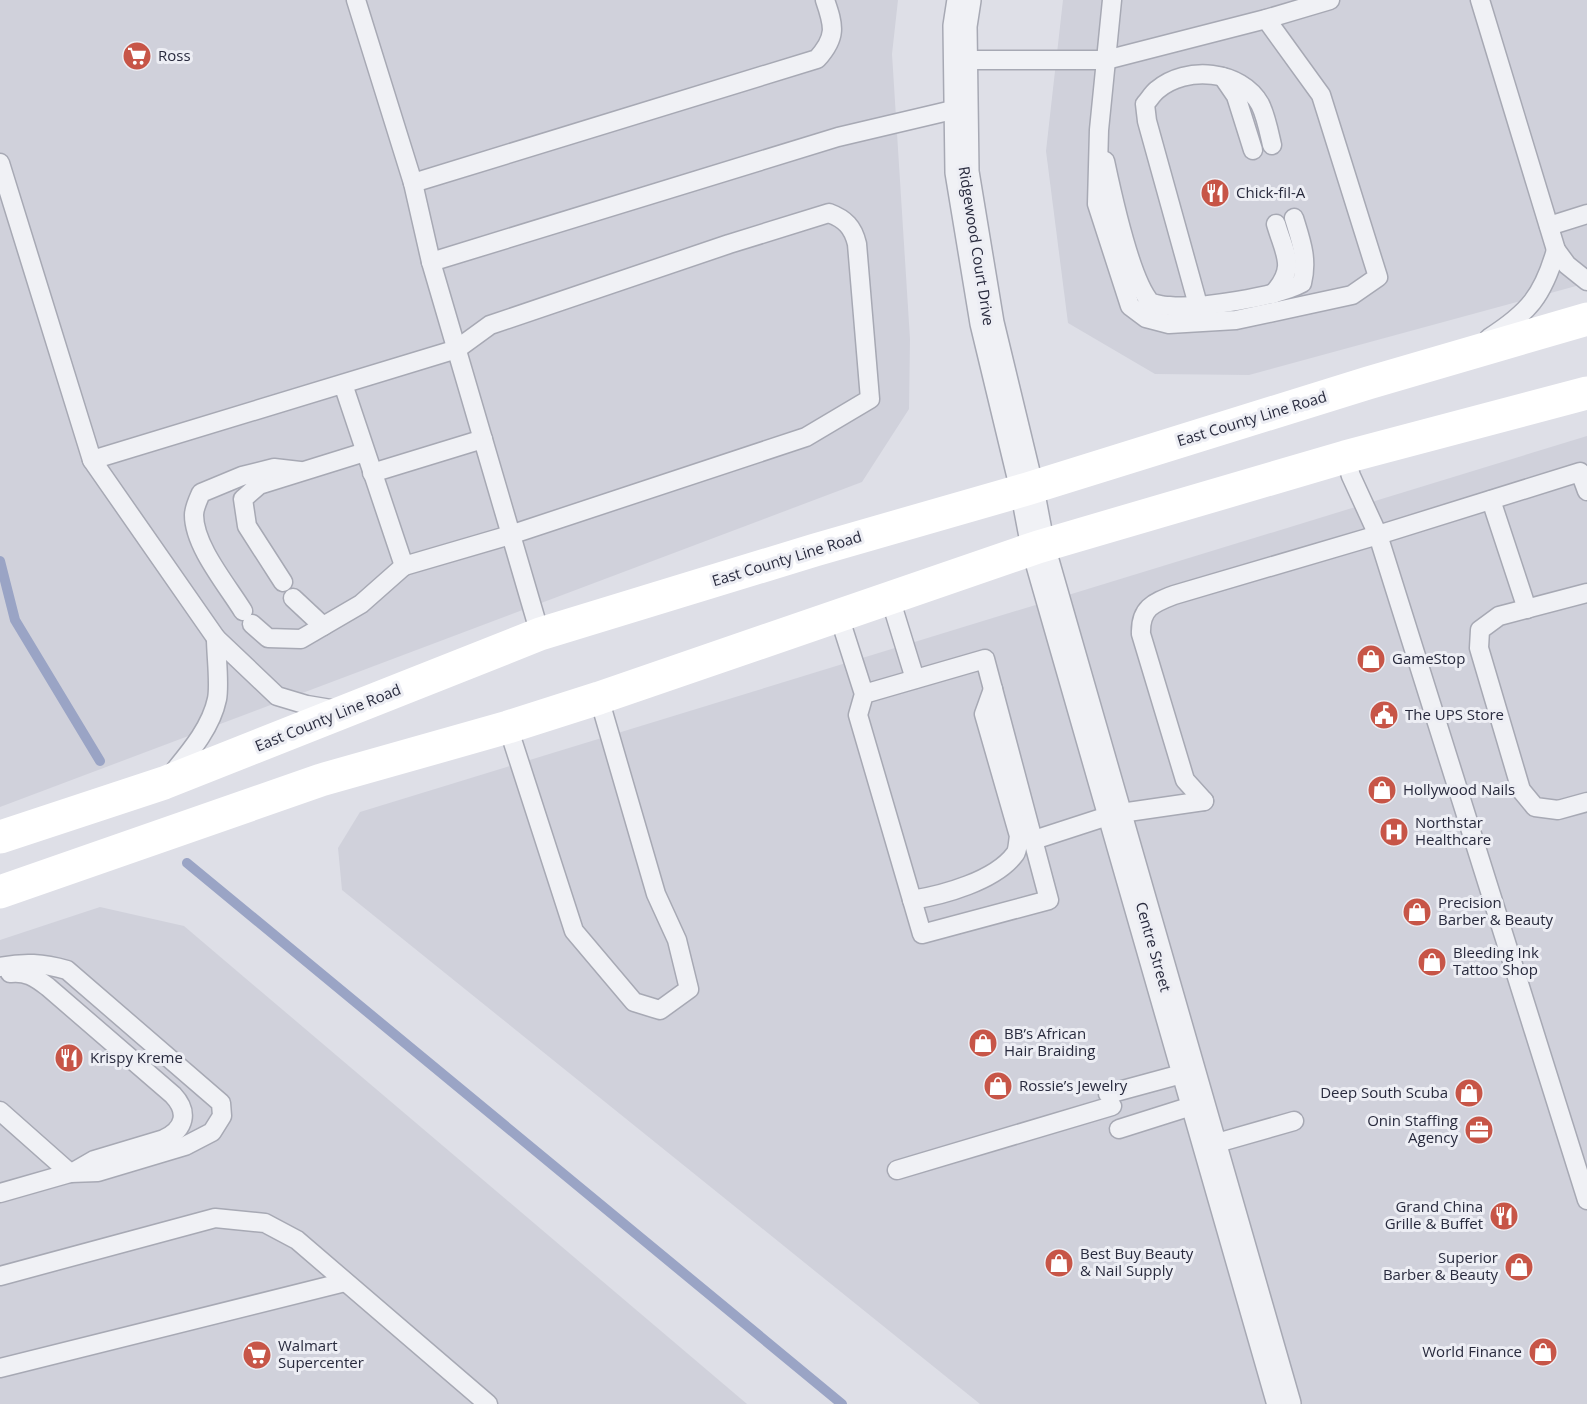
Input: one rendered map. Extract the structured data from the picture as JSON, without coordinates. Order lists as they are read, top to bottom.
{
  "streets": {
    "main road": ["East County Line Road"],
    "street": ["Ridgewood Court Drive", "Centre Street"]
  },
  "crossings": [
    ["Ridgewood Court Drive", "East County Line Road"],
    ["Ridgewood Court Drive", "Centre Street"],
    ["East County Line Road", "Centre Street"]
  ],
  "places": {
    "supermarket": ["Ross", "Walmart Supercenter"],
    "restaurant": ["Chick-fil-A", "Krispy Kreme", "Grand China Grille & Buffet"],
    "shop": [
      "GameStop",
      "Hollywood Nails",
      "Precision Barber & Beauty",
      "Bleeding Ink Tattoo Shop",
      "BB’s African Hair Braiding",
      "Rossie’s Jewelry",
      "Deep South Scuba",
      "Best Buy Beauty & Nail Supply",
      "Superior Barber & Beauty",
      "World Finance"
    ],
    "public building": ["The UPS Store"],
    "hospital": ["Northstar Healthcare"],
    "office": ["Onin Staffing Agency"]
  }
}
